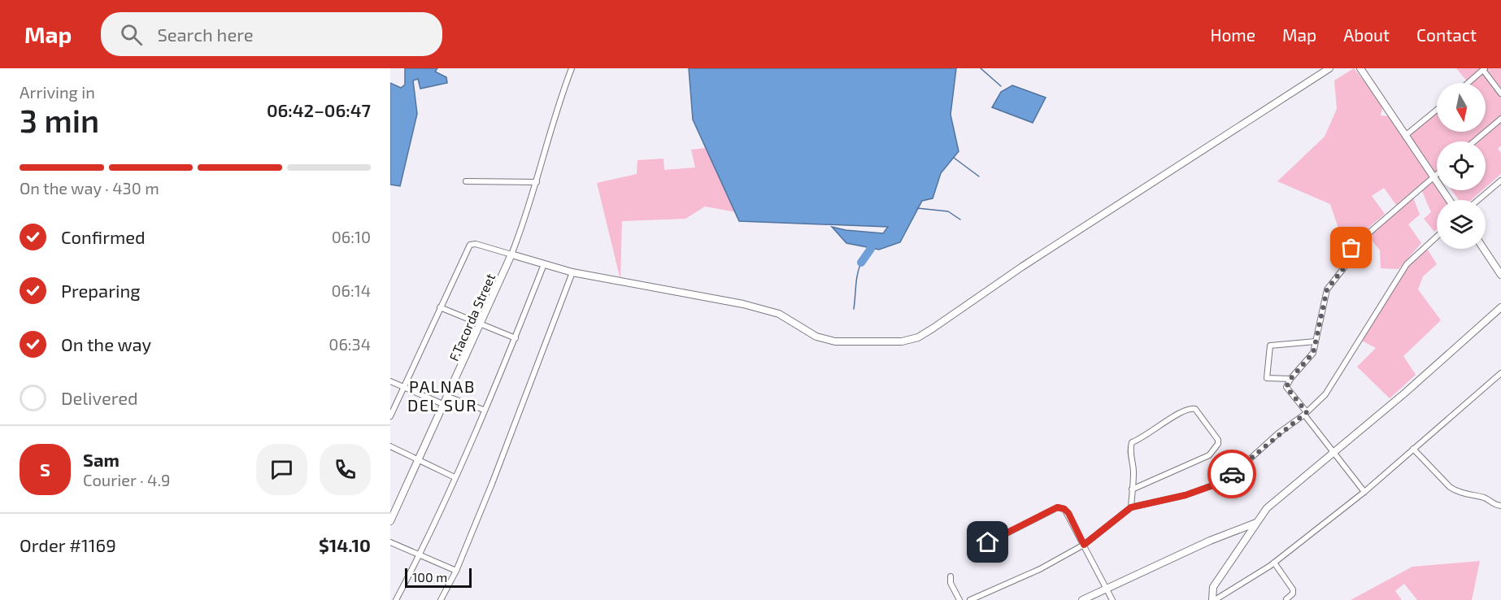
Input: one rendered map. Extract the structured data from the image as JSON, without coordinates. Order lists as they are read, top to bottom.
{
  "streets": {
    "street": ["F.Tacorda Street"]
  },
  "districts": ["PALNAB DEL SUR"],
  "scale_bar": "100 m",
  "north": "bottom",
  "page": {
    "header": "Map",
    "search": "Search here",
    "nav": [
      "Home",
      "Map",
      "About",
      "Contact"
    ],
    "heading": ["3 min", "Arriving in", "06:42–06:47"],
    "panel": [
      "Sam",
      "Courier · 4.9",
      "Order #1169",
      "$14.10"
    ],
    "bar": "On the way · 430 m",
    "list": [
      ["Confirmed", "06:10"],
      ["Preparing", "06:14"],
      ["On the way", "06:34"],
      "Delivered"
    ],
    "round": "S",
    "scale": "100 m"
  }
}
